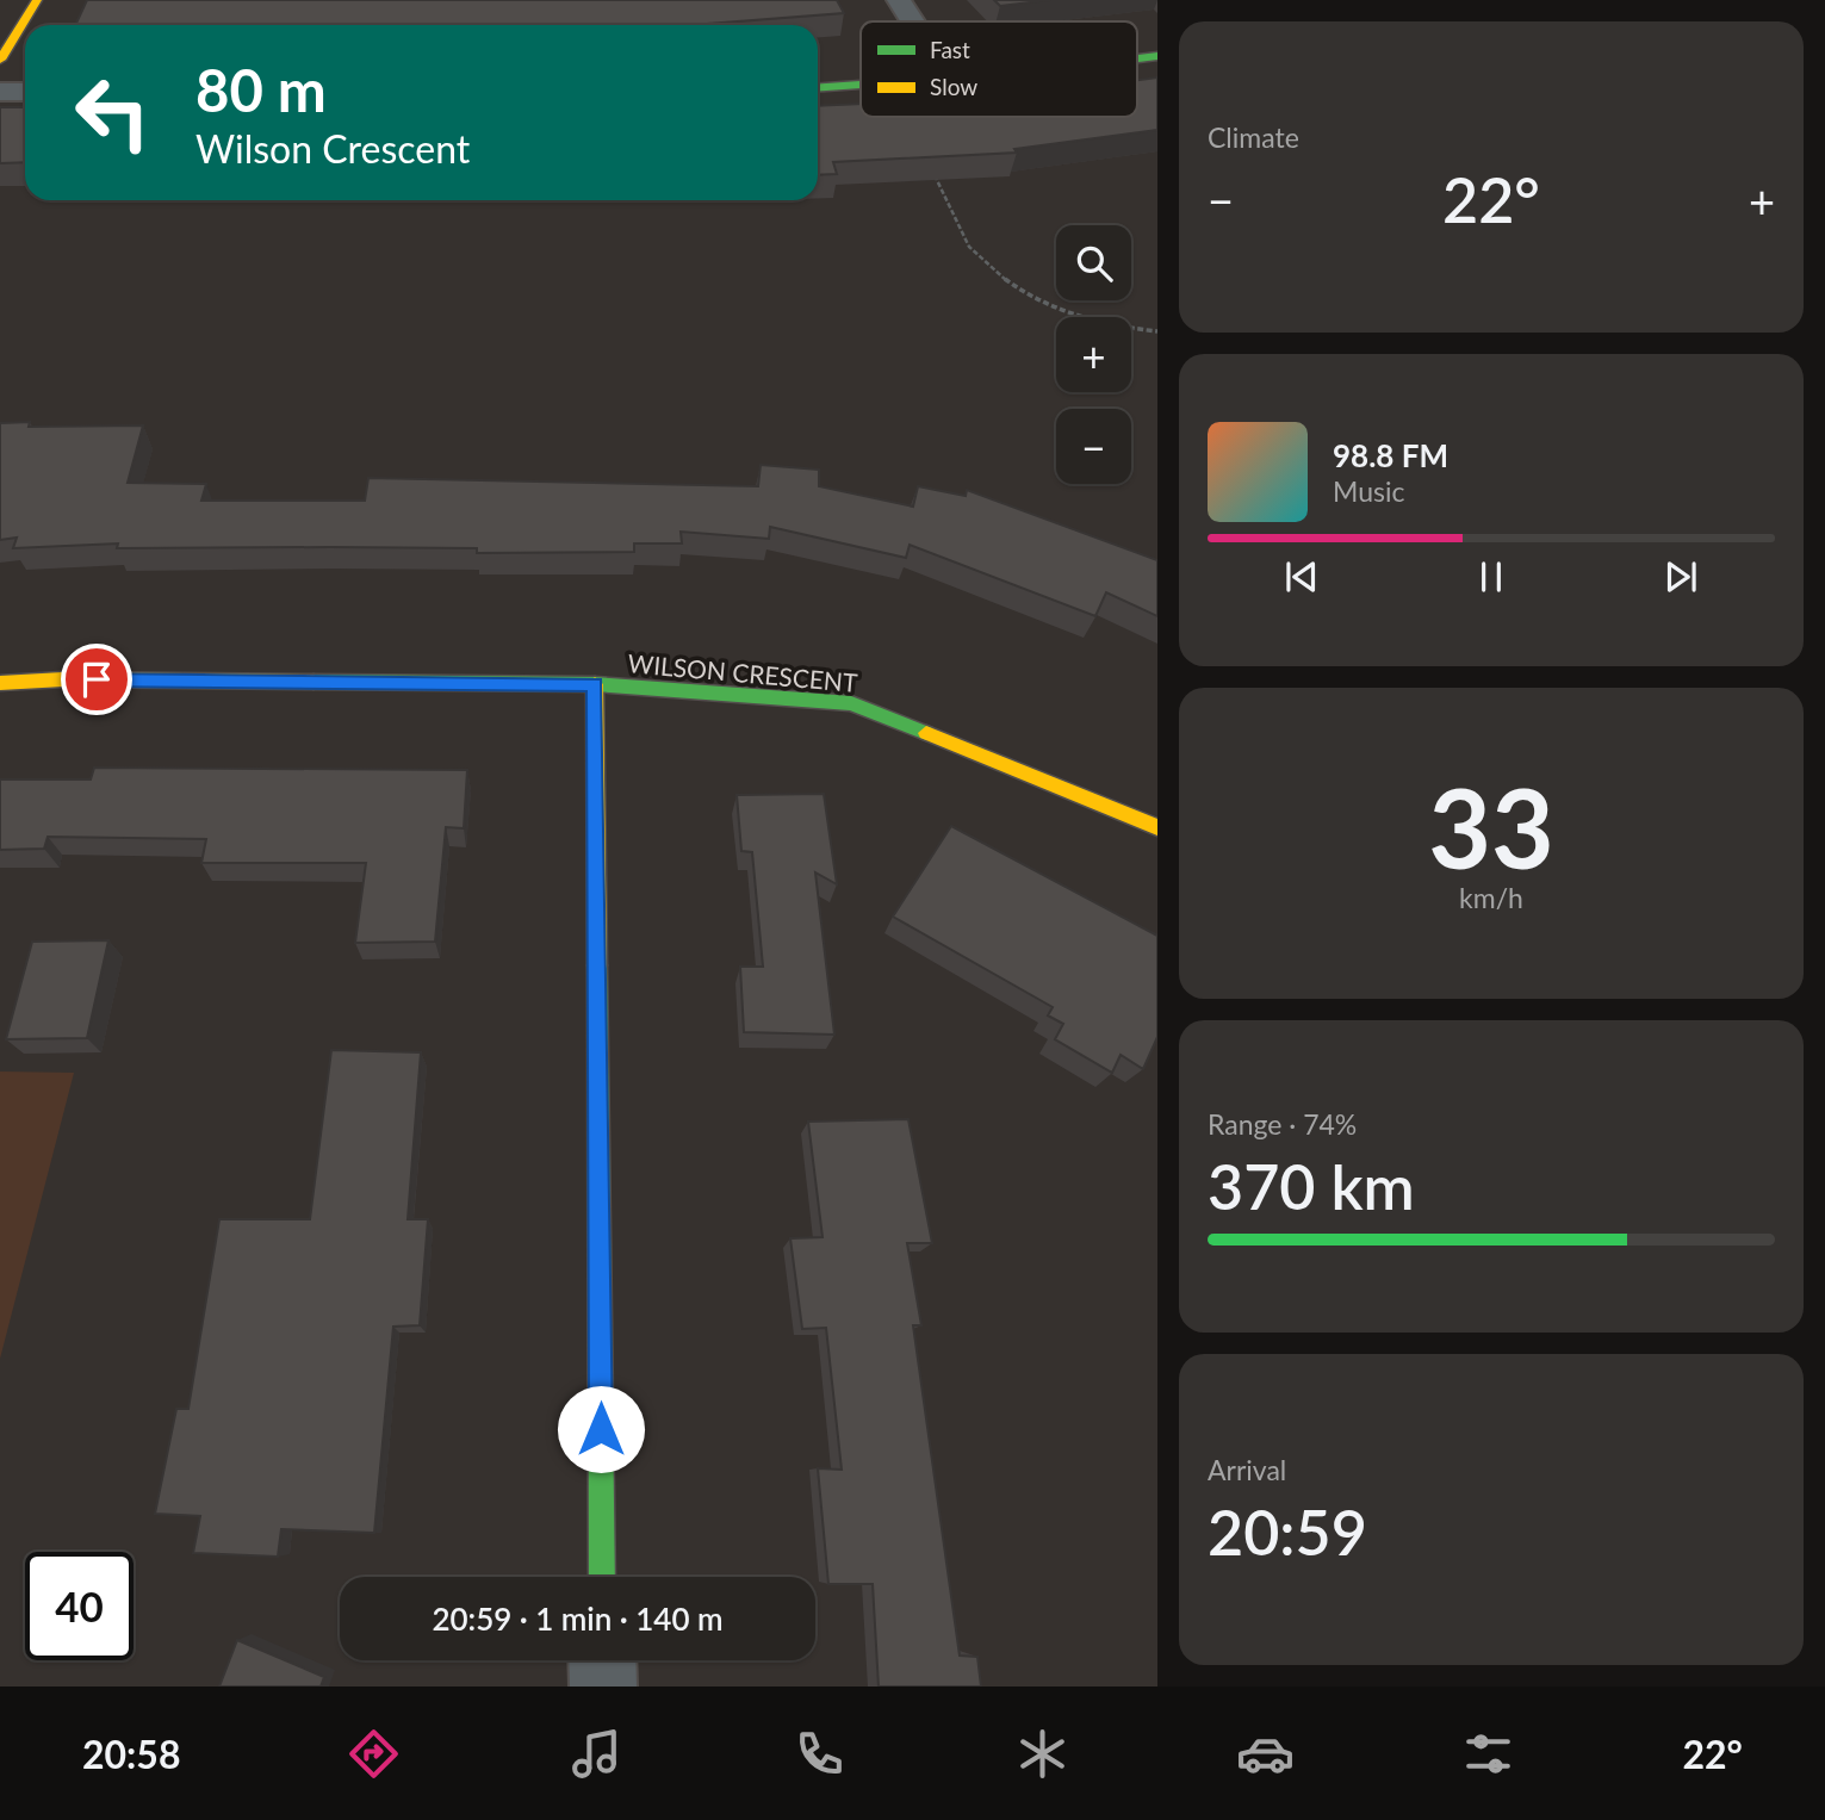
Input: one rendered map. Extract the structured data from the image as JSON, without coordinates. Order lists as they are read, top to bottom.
{
  "streets": {
    "street": ["WILSON CRESCENT"]
  },
  "legend": ["Fast", "Slow"],
  "page": {
    "tile": [
      "Climate",
      ["33", "km/h"],
      ["Range · 74%", "370 km"],
      ["Arrival", "20:59"]
    ],
    "turn": ["80 m", "Wilson Crescent"],
    "heat": ["−", "22°", "+"],
    "map_buttons": ["+", "−"],
    "song": ["98.8 FM", "Music"],
    "limit": "40",
    "trip": "20:59 · 1 min · 140 m",
    "tabs": ["20:58", "22°"]
  }
}
